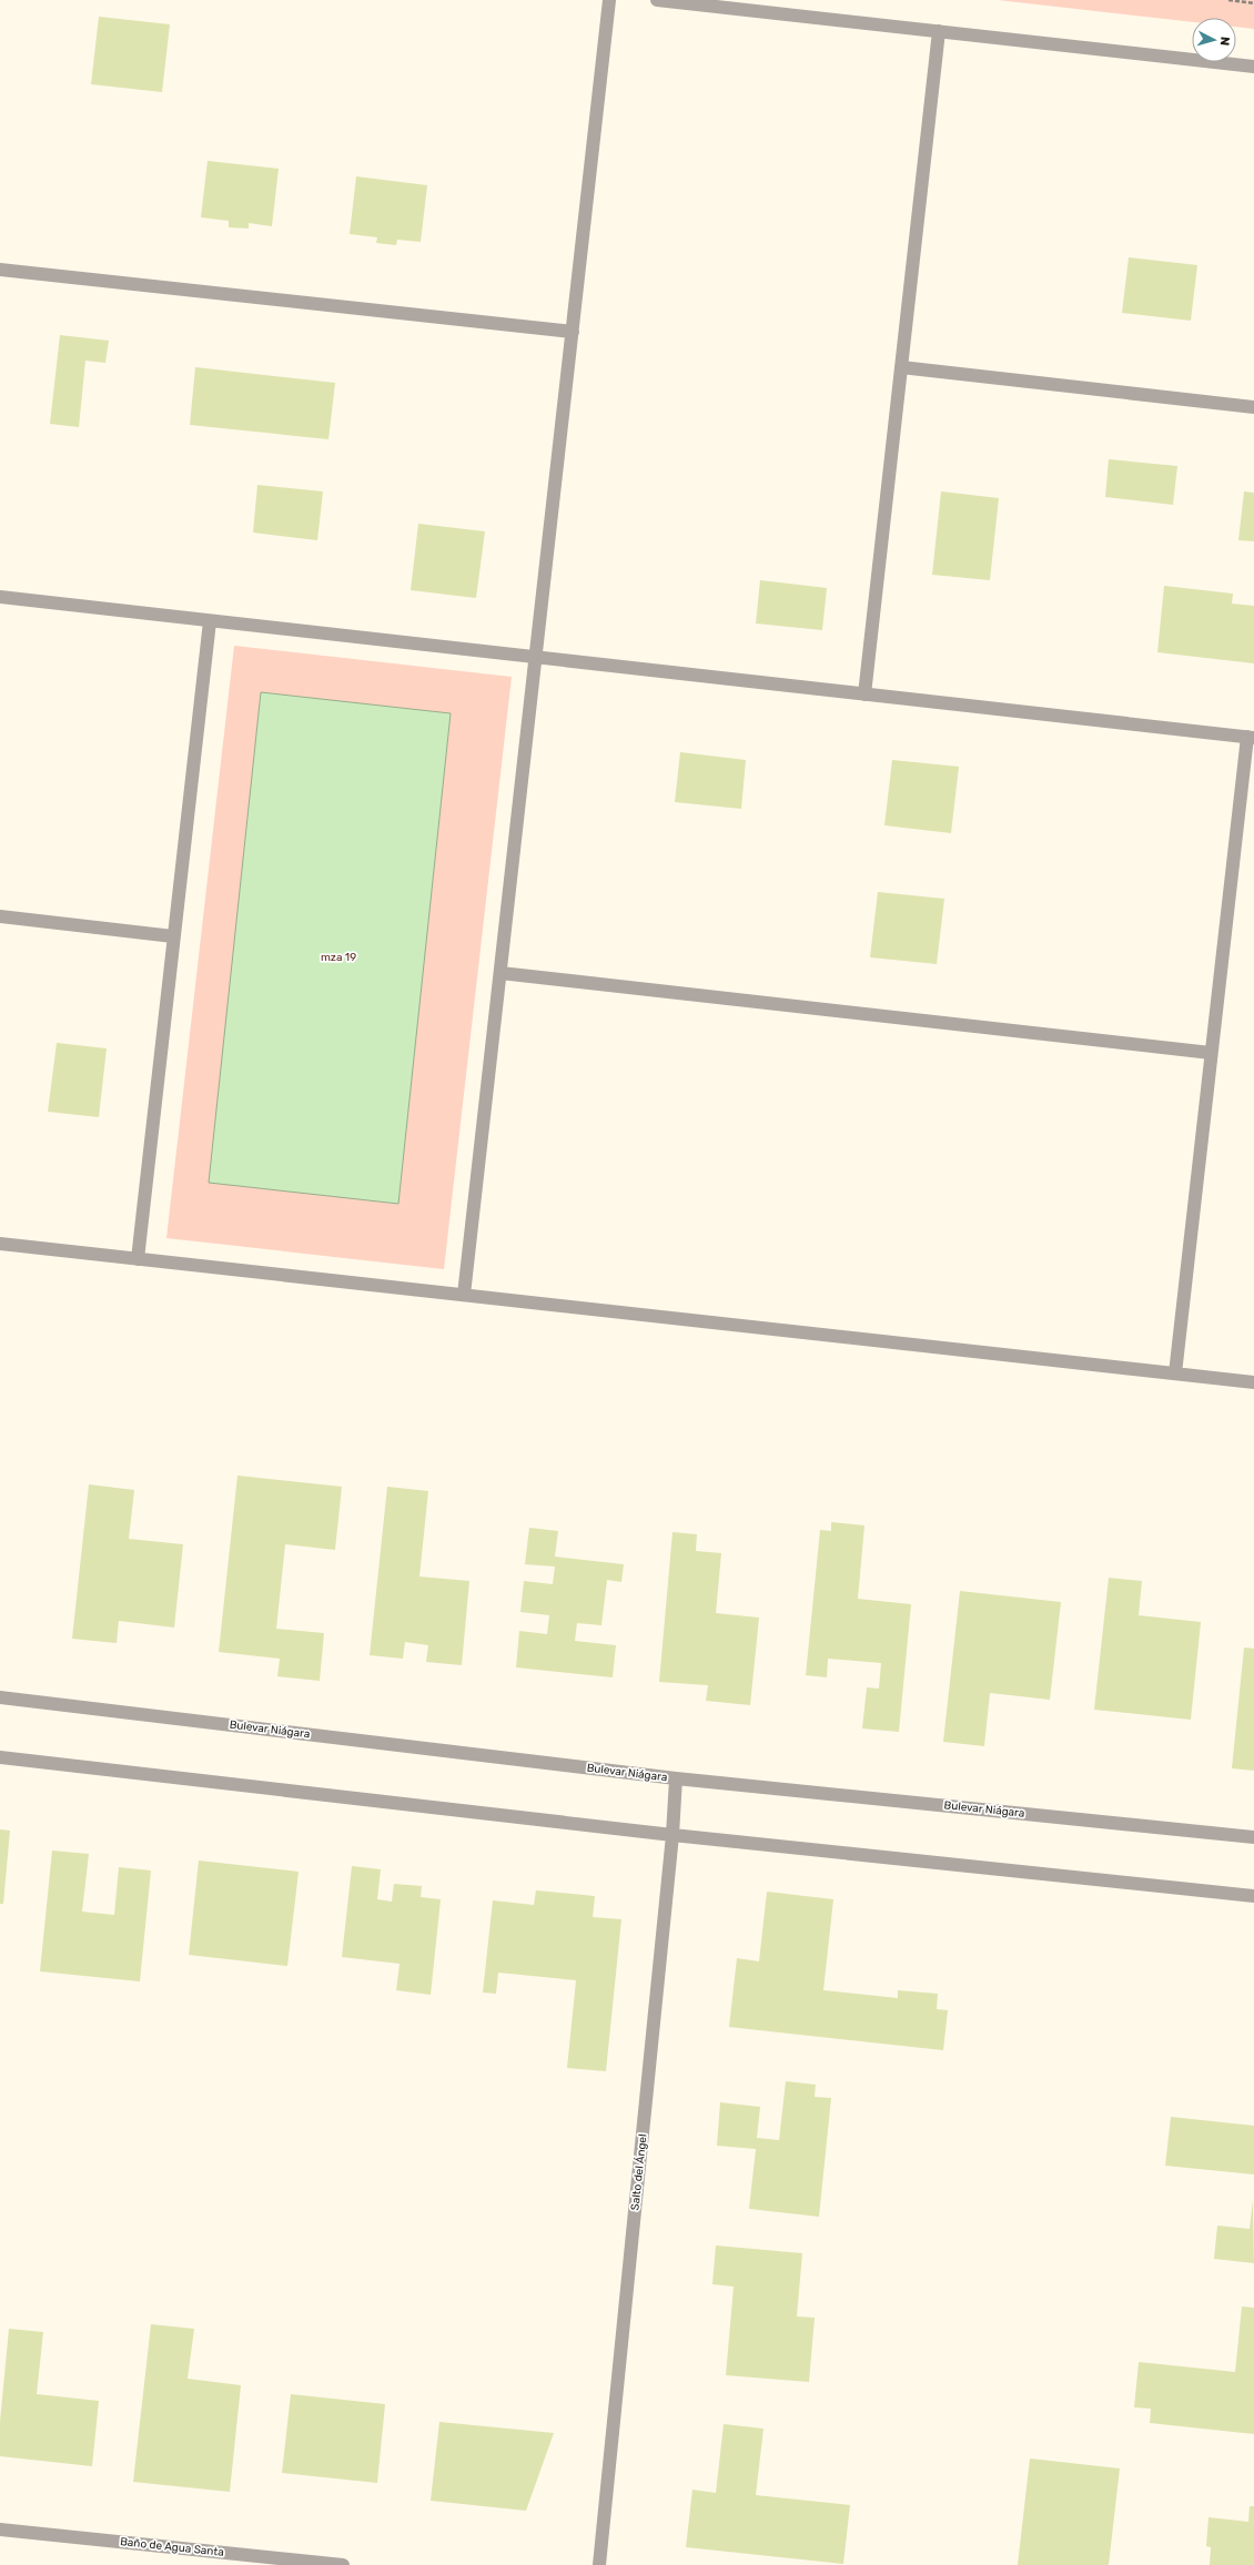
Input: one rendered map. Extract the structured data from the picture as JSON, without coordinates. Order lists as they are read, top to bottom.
{
  "streets": {
    "street": ["Bulevar Niágara", "Salto del Ángel", "Baño de Agua Santa"]
  },
  "crossings": [
    ["Bulevar Niágara", "Salto del Ángel"]
  ],
  "parks": ["mza 19"],
  "north": "right"
}
